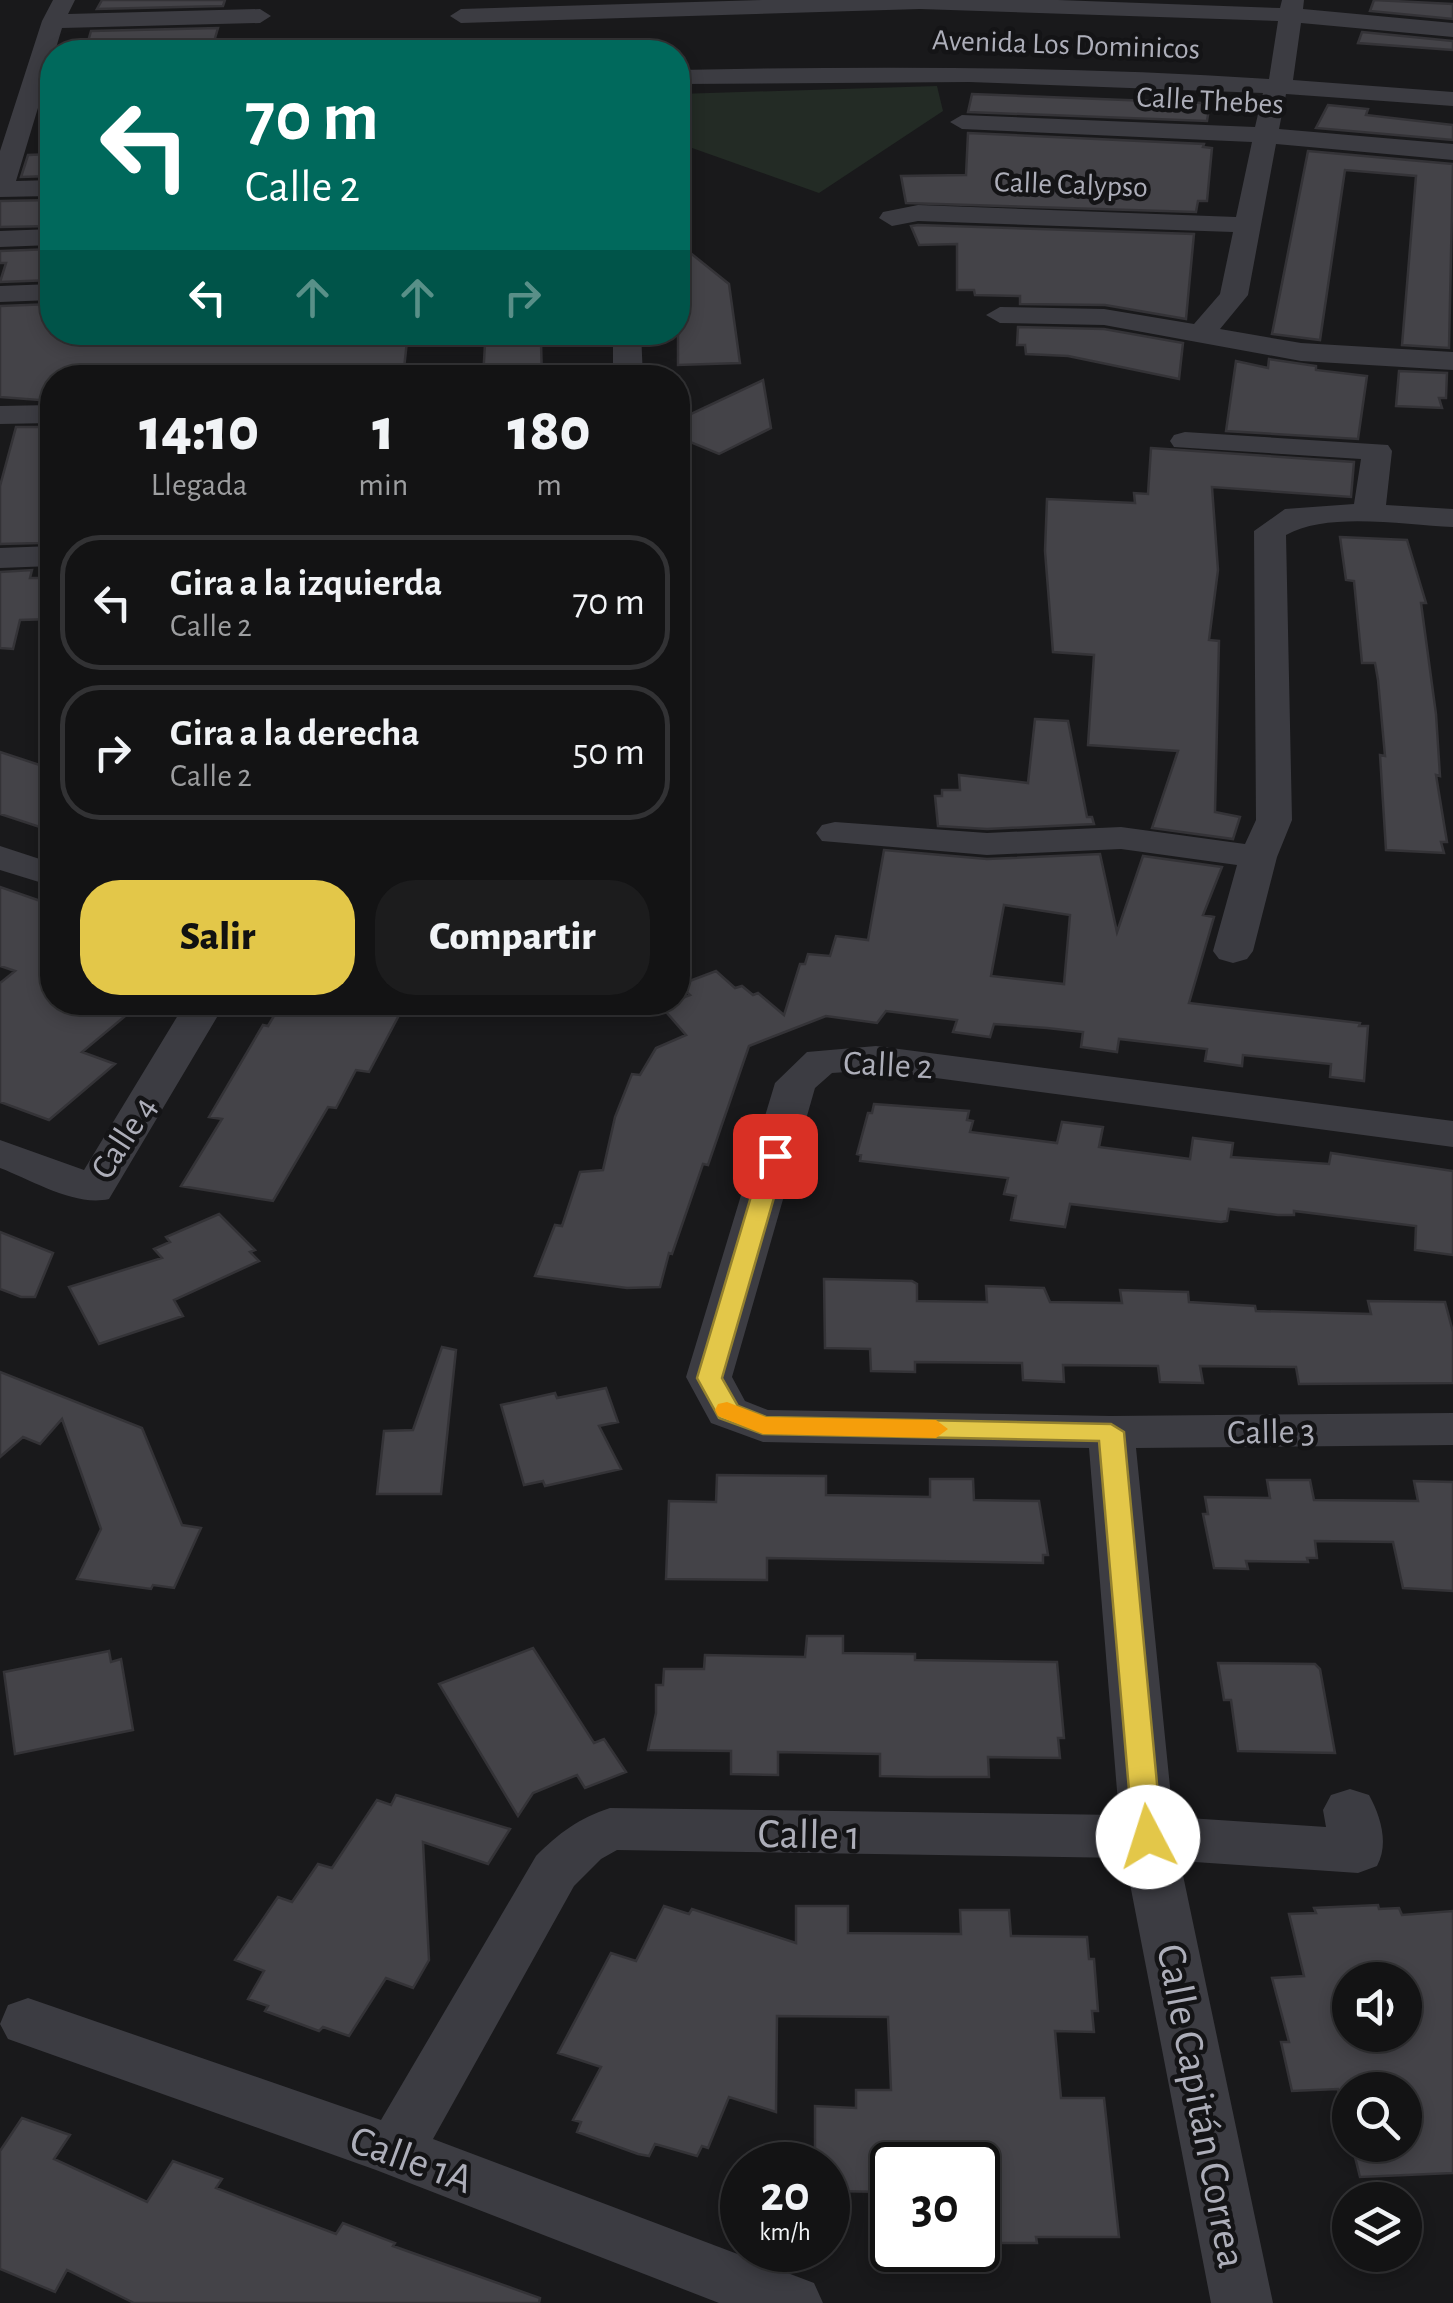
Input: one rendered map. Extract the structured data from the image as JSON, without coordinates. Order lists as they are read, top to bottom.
{
  "streets": {
    "street": [
      "Avenida Los Dominicos",
      "Calle Thebes",
      "Calle Calypso",
      "Calle 2",
      "Calle 4",
      "Calle 3",
      "Calle 1",
      "Calle Capitán Correa",
      "Calle 1A"
    ]
  },
  "crossings": [
    ["Calle 2", "Calle 3"],
    ["Calle 2", "Calle Capitán Correa"],
    ["Calle 3", "Calle Capitán Correa"],
    ["Calle 1", "Calle Capitán Correa"],
    ["Calle 1", "Calle 1A"]
  ],
  "page": {
    "turn": ["70 m", "Calle 2"],
    "eta": [
      "14:10",
      "Llegada",
      "1",
      "min",
      "180",
      "m"
    ],
    "list": [
      {
        "name": "Gira a la izquierda",
        "note": "Calle 2",
        "value": "70 m"
      },
      {
        "name": "Gira a la derecha",
        "note": "Calle 2",
        "value": "50 m"
      }
    ],
    "buttons": ["Salir", "Compartir"],
    "speed": "20 km/h",
    "limit": "30"
  }
}
